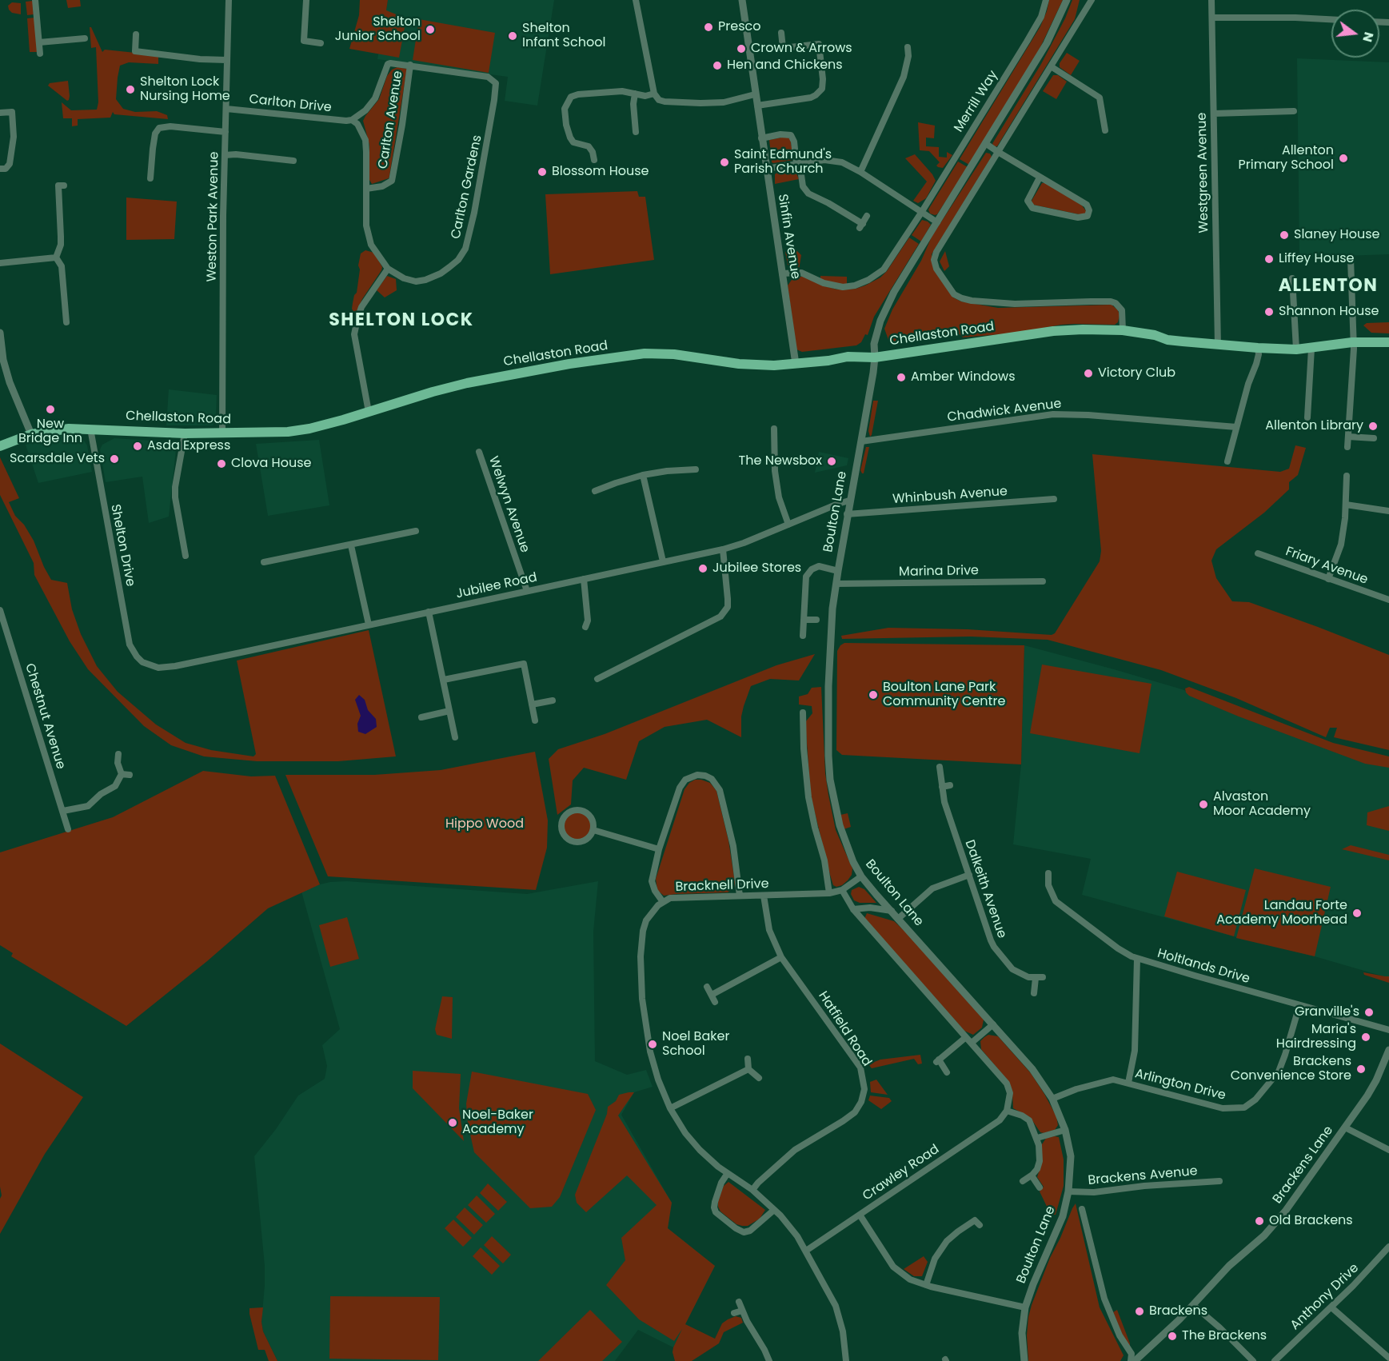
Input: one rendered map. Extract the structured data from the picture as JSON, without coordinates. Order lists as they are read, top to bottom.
{
  "streets": {
    "main road": ["Chellaston Road"],
    "street": [
      "Merrill Way",
      "Carlton Drive",
      "Carlton Avenue",
      "Westgreen Avenue",
      "Carlton Gardens",
      "Weston Park Avenue",
      "Sinfin Avenue",
      "Chadwick Avenue",
      "Whinbush Avenue",
      "Welwyn Avenue",
      "Boulton Lane",
      "Shelton Drive",
      "Friary Avenue",
      "Marina Drive",
      "Jubilee Road",
      "Chestnut Avenue",
      "Bracknell Drive",
      "Dalkeith Avenue",
      "Holtlands Drive",
      "Hatfield Road",
      "Arlington Drive",
      "Brackens Lane",
      "Crawley Road",
      "Brackens Avenue",
      "Anthony Drive"
    ]
  },
  "crossings": [
    ["Carlton Drive", "Carlton Avenue"],
    ["Carlton Drive", "Weston Park Avenue"],
    ["Carlton Avenue", "Carlton Gardens"],
    ["Westgreen Avenue", "Chellaston Road"],
    ["Weston Park Avenue", "Chellaston Road"],
    ["Sinfin Avenue", "Chellaston Road"],
    ["Chellaston Road", "Boulton Lane"],
    ["Chellaston Road", "Shelton Drive"],
    ["Chadwick Avenue", "Boulton Lane"],
    ["Whinbush Avenue", "Boulton Lane"],
    ["Welwyn Avenue", "Jubilee Road"],
    ["Boulton Lane", "Marina Drive"],
    ["Boulton Lane", "Jubilee Road"],
    ["Boulton Lane", "Arlington Drive"],
    ["Boulton Lane", "Brackens Avenue"],
    ["Shelton Drive", "Jubilee Road"],
    ["Bracknell Drive", "Hatfield Road"],
    ["Bracknell Drive", "Crawley Road"],
    ["Holtlands Drive", "Arlington Drive"]
  ],
  "districts": ["ALLENTON", "SHELTON LOCK"],
  "parks": ["Hippo Wood"],
  "places": [
    "Presco",
    "Shelton Junior School",
    "Shelton Infant School",
    "Crown & Arrows",
    "Hen and Chickens",
    "Shelton Lock Nursing Home",
    "Allenton Primary School",
    "Saint Edmund's Parish Church",
    "Blossom House",
    "Slaney House",
    "Liffey House",
    "Shannon House",
    "Victory Club",
    "Amber Windows",
    "New Bridge Inn",
    "Allenton Library",
    "Asda Express",
    "Scarsdale Vets",
    "The Newsbox",
    "Clova House",
    "Jubilee Stores",
    "Boulton Lane Park Community Centre",
    "Alvaston Moor Academy",
    "Landau Forte Academy Moorhead",
    "Granville's",
    "Maria's Hairdressing",
    "Noel Baker School",
    "Brackens Convenience Store",
    "Noel-Baker Academy",
    "Old Brackens",
    "Brackens",
    "The Brackens"
  ],
  "north": "right"
}
